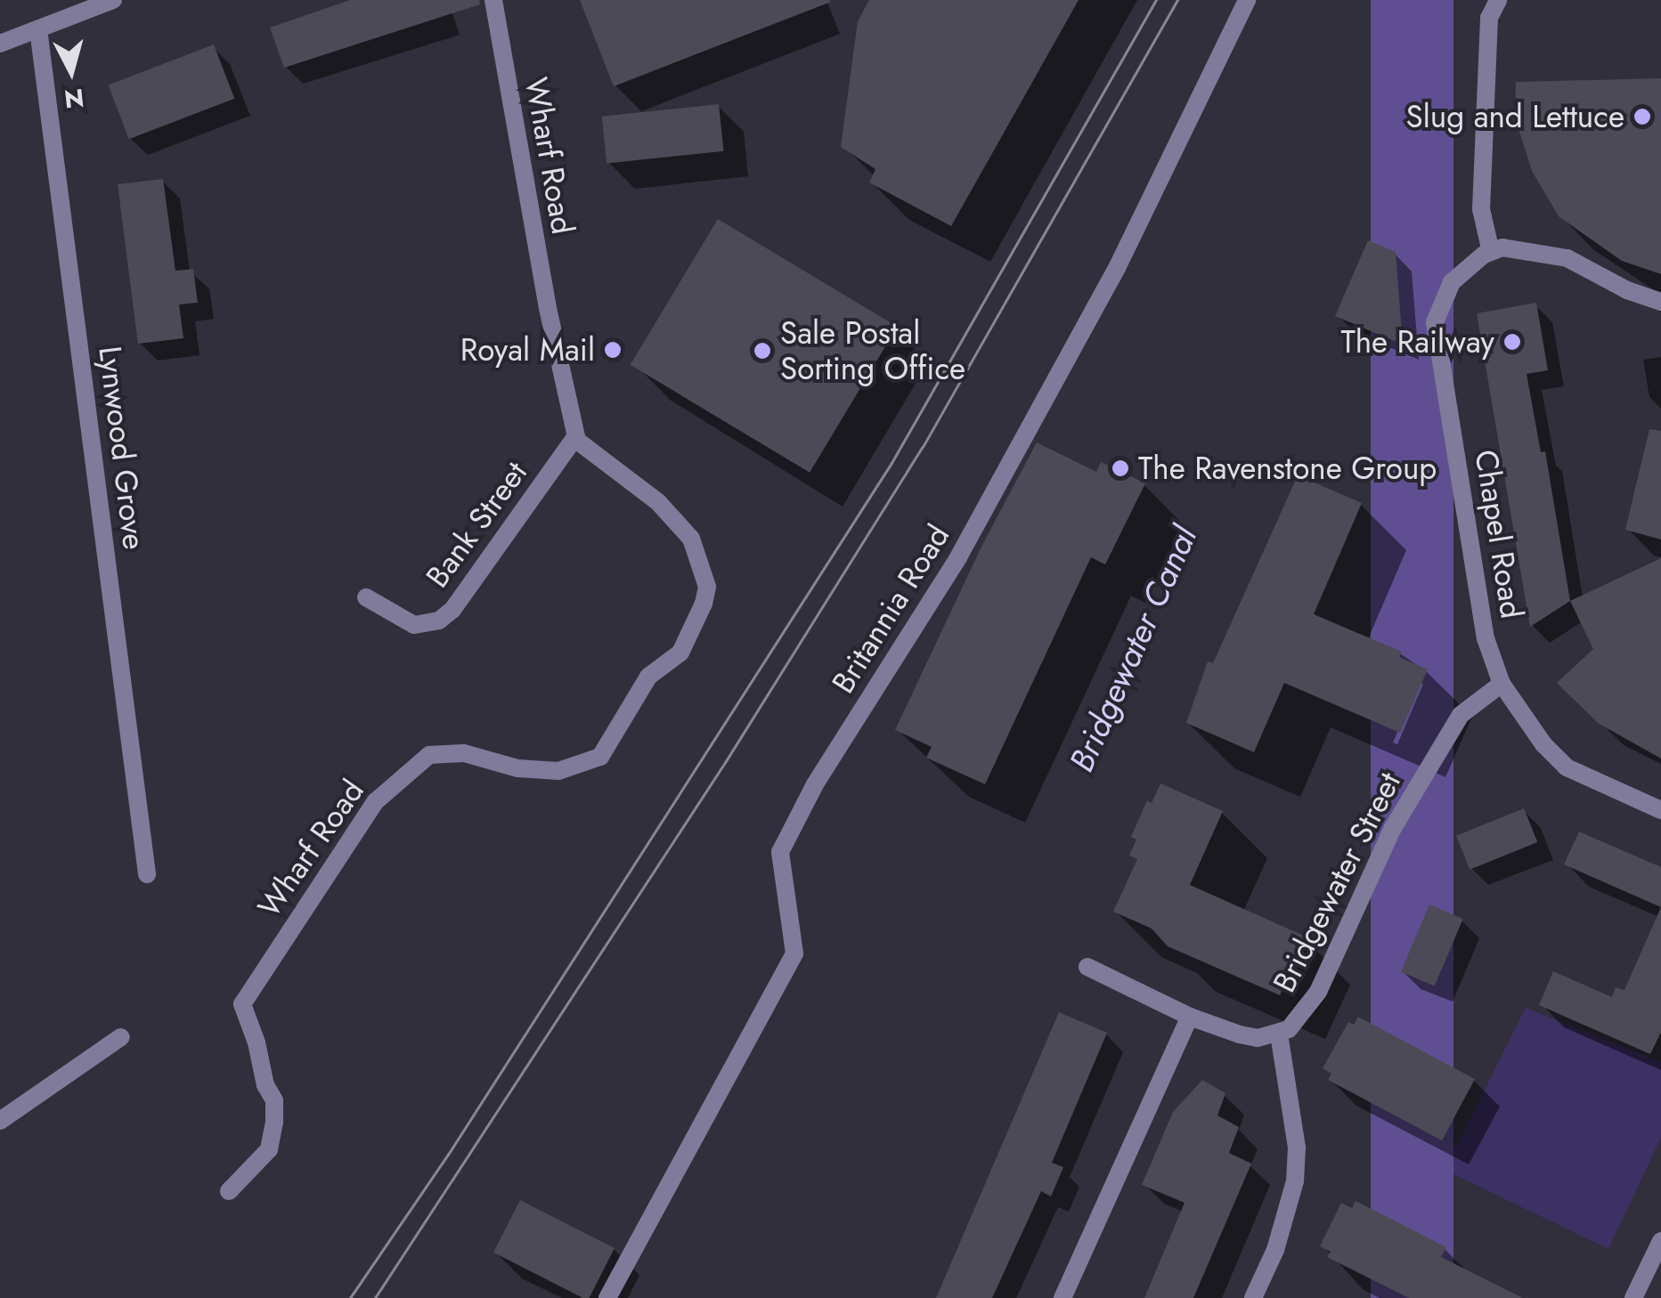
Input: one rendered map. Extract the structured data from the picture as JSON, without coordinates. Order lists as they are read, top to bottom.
{
  "streets": {
    "street": [
      "Wharf Road",
      "Lynwood Grove",
      "Bank Street",
      "Chapel Road",
      "Britannia Road",
      "Bridgewater Street"
    ]
  },
  "crossings": [
    ["Wharf Road", "Bank Street"],
    ["Chapel Road", "Bridgewater Street"]
  ],
  "water": ["Bridgewater Canal"],
  "places": [
    "Slug and Lettuce",
    "The Railway",
    "Royal Mail",
    "Sale Postal Sorting Office",
    "The Ravenstone Group"
  ],
  "north": "bottom"
}
